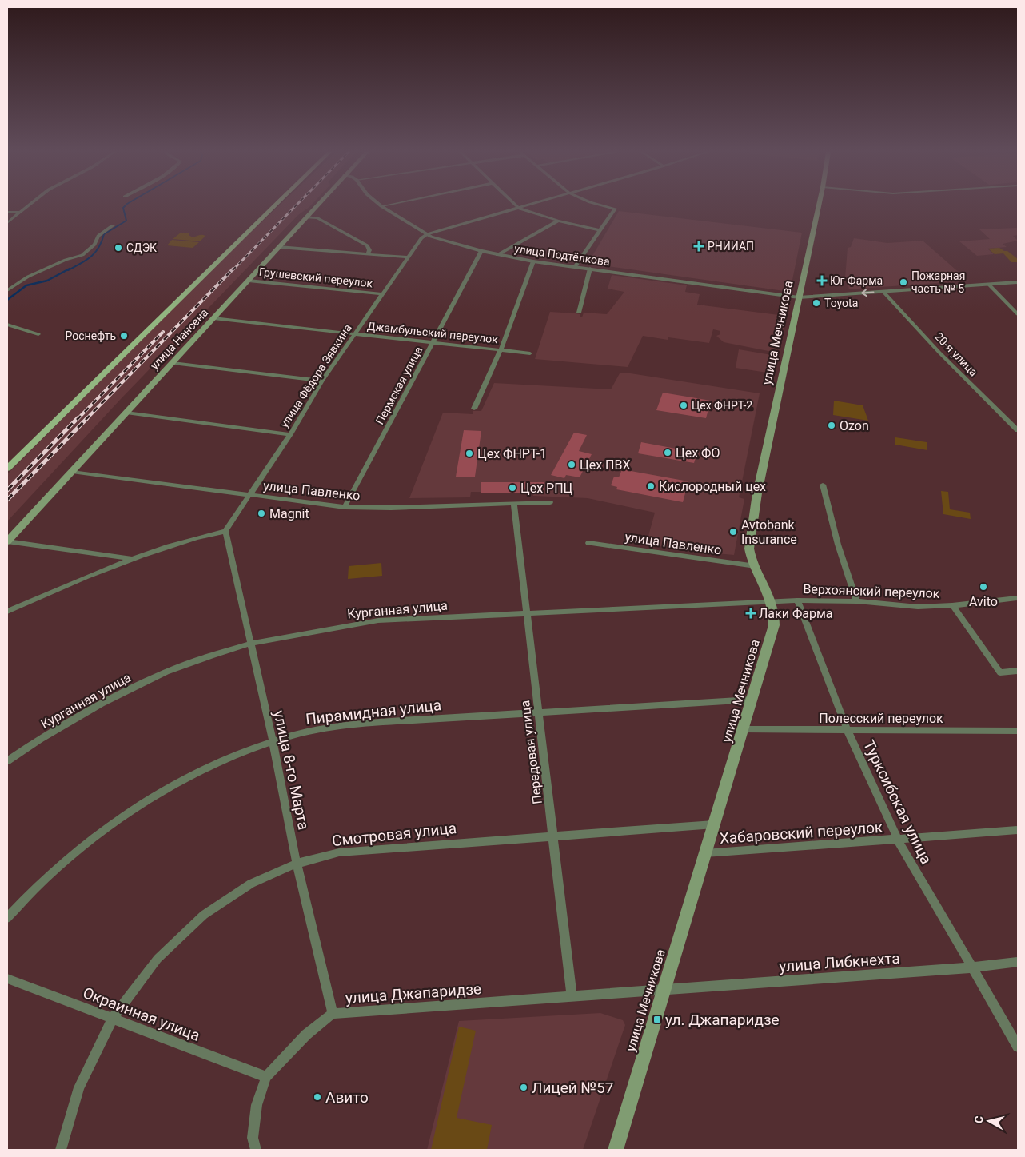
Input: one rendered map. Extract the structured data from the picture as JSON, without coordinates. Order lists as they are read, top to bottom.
{
  "streets": {
    "main road": ["улица Мечникова", "улица Нансена"],
    "street": [
      "улица Подтёлкова",
      "Грушевский переулок",
      "Джамбульский переулок",
      "20-я улица",
      "улица Фёдора Зявкина",
      "Пермская улица",
      "улица Павленко",
      "Верхоянский переулок",
      "Курганная улица",
      "Пирамидная улица",
      "Полесский переулок",
      "Передовая улица",
      "улица 8-го Марта",
      "Турксибская улица",
      "Хабаровский переулок",
      "Смотровая улица",
      "улица Либкнехта",
      "улица Джапаридзе",
      "Окраинная улица"
    ]
  },
  "crossings": [
    ["улица Подтёлкова", "улица Мечникова"],
    ["улица Подтёлкова", "20-я улица"],
    ["улица Подтёлкова", "улица Фёдора Зявкина"],
    ["улица Подтёлкова", "Пермская улица"],
    ["Грушевский переулок", "улица Нансена"],
    ["Грушевский переулок", "улица Фёдора Зявкина"],
    ["Джамбульский переулок", "улица Нансена"],
    ["Джамбульский переулок", "улица Фёдора Зявкина"],
    ["Джамбульский переулок", "Пермская улица"],
    ["улица Мечникова", "улица Павленко"],
    ["улица Мечникова", "Верхоянский переулок"],
    ["улица Мечникова", "Курганная улица"],
    ["улица Мечникова", "Пирамидная улица"],
    ["улица Мечникова", "Полесский переулок"],
    ["улица Мечникова", "Хабаровский переулок"],
    ["улица Мечникова", "Смотровая улица"],
    ["улица Мечникова", "улица Либкнехта"],
    ["улица Мечникова", "улица Джапаридзе"],
    ["улица Нансена", "улица Павленко"],
    ["улица Фёдора Зявкина", "улица Павленко"],
    ["улица Фёдора Зявкина", "улица 8-го Марта"],
    ["Пермская улица", "улица Павленко"],
    ["улица Павленко", "Передовая улица"],
    ["Верхоянский переулок", "Курганная улица"],
    ["Верхоянский переулок", "Турксибская улица"],
    ["Курганная улица", "Передовая улица"],
    ["Курганная улица", "улица 8-го Марта"],
    ["Пирамидная улица", "Передовая улица"],
    ["Пирамидная улица", "улица 8-го Марта"],
    ["Полесский переулок", "Турксибская улица"],
    ["Передовая улица", "Смотровая улица"],
    ["Передовая улица", "улица Джапаридзе"],
    ["улица 8-го Марта", "Смотровая улица"],
    ["улица 8-го Марта", "улица Джапаридзе"],
    ["Турксибская улица", "Хабаровский переулок"],
    ["Турксибская улица", "улица Либкнехта"],
    ["Смотровая улица", "Окраинная улица"],
    ["улица Либкнехта", "улица Джапаридзе"],
    ["улица Джапаридзе", "Окраинная улица"]
  ],
  "places": {
    "health": ["РНИИАП", "Юг Фарма", "Лаки Фарма"],
    "other": [
      "СДЭК",
      "Пожарная часть № 5",
      "Toyota",
      "Роснефть",
      "Цех ФНРТ-2",
      "Ozon",
      "Цех ФО",
      "Цех ФНРТ-1",
      "Цех ПВХ",
      "Кислородный цех",
      "Цех РПЦ",
      "Magnit",
      "Avtobank Insurance",
      "Avito",
      "Лицей №57",
      "Авито"
    ],
    "transit": ["ул. Джапаридзе"]
  },
  "north": "left"
}
